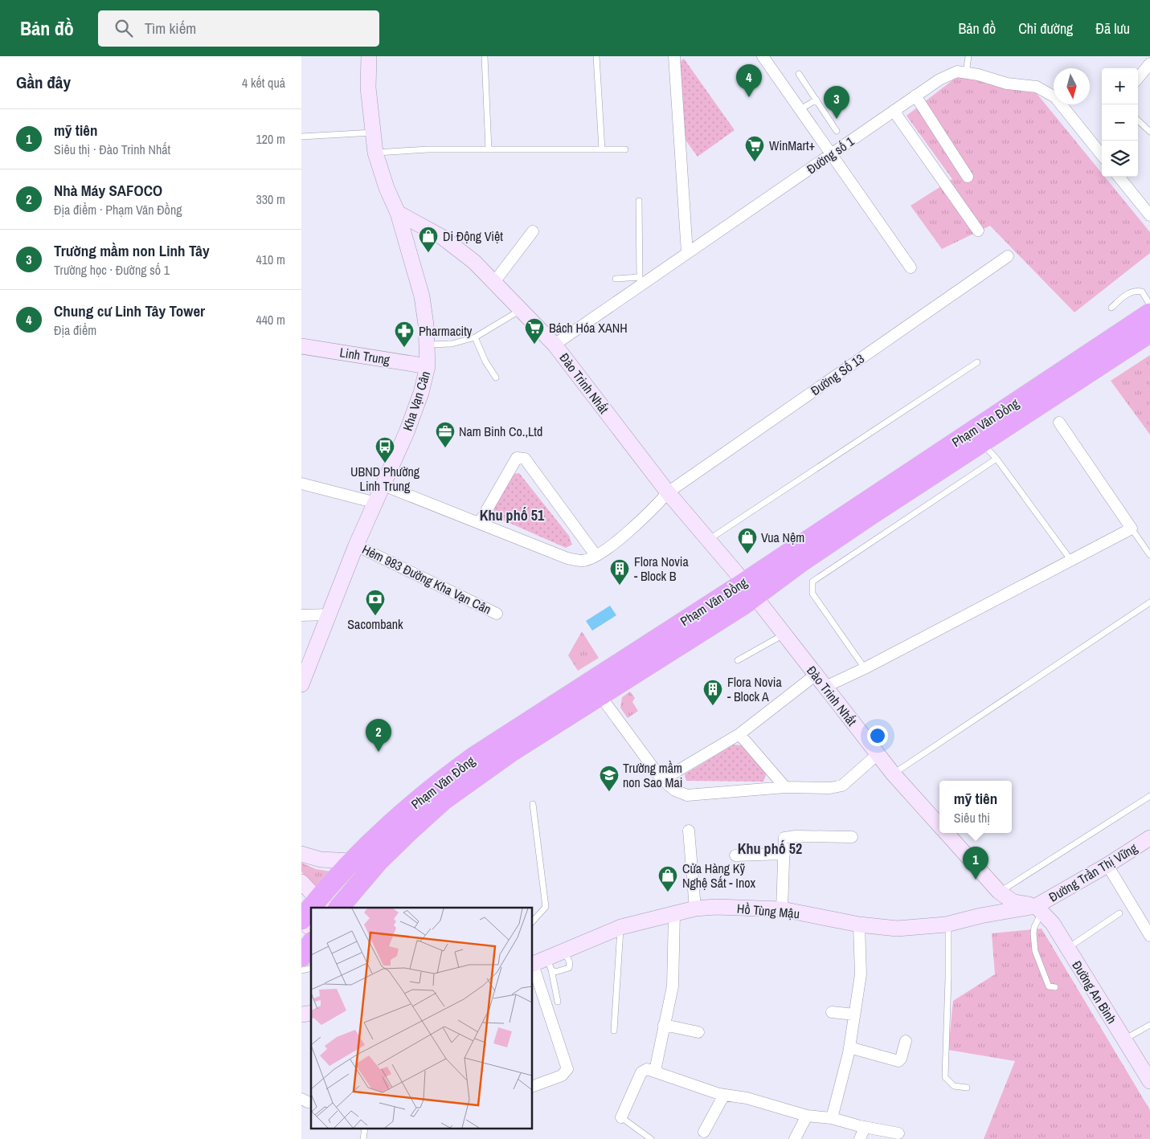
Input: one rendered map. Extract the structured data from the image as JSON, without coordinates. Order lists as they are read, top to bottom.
{
  "streets": {
    "highway": ["Phạm Văn Đồng"],
    "street": [
      "Đường số 1",
      "Linh Trung",
      "Đường Số 13",
      "Đào Trinh Nhất",
      "Kha Vạn Cân",
      "Hẻm 983 Đường Kha Vạn Cân",
      "Đường Trần Thị Vững",
      "Hồ Tùng Mậu",
      "Đường An Bình"
    ]
  },
  "crossings": [
    ["Đường số 1", "Đào Trinh Nhất"],
    ["Linh Trung", "Kha Vạn Cân"],
    ["Đường Số 13", "Đào Trinh Nhất"],
    ["Đường Số 13", "Kha Vạn Cân"],
    ["Đào Trinh Nhất", "Kha Vạn Cân"],
    ["Đào Trinh Nhất", "Phạm Văn Đồng"],
    ["Đào Trinh Nhất", "Đường Trần Thị Vững"],
    ["Đào Trinh Nhất", "Hồ Tùng Mậu"],
    ["Đào Trinh Nhất", "Đường An Bình"],
    ["Kha Vạn Cân", "Hẻm 983 Đường Kha Vạn Cân"],
    ["Đường Trần Thị Vững", "Hồ Tùng Mậu"],
    ["Đường Trần Thị Vững", "Đường An Bình"],
    ["Hồ Tùng Mậu", "Đường An Bình"]
  ],
  "districts": ["Khu phố 51", "Khu phố 52"],
  "places": {
    "supermarket": ["WinMart+", "Bách Hóa XANH"],
    "shop": ["Di Động Việt", "Vua Nệm", "Cửa Hàng Kỹ Nghệ Sắt - Inox"],
    "pharmacy": ["Pharmacity"],
    "office": ["Nam Binh Co.,Ltd"],
    "bus stop": ["UBND Phường Linh Trung"],
    "building": ["Flora Novia - Block B", "Flora Novia - Block A"],
    "bank": ["Sacombank"],
    "school or university": ["Trường mầm non Sao Mai"]
  },
  "north": "bottom",
  "page": {
    "header": "Bản đồ",
    "search": "Tìm kiếm",
    "nav": ["Bản đồ", "Chỉ đường", "Đã lưu"],
    "heading": ["Gần đây", "4 kết quả"],
    "pins": [
      "4",
      "3",
      "2",
      "1"
    ],
    "map_buttons": ["+", "−"],
    "list": [
      {
        "mark": "1",
        "name": "mỹ tiên",
        "note": "Siêu thị · Đào Trinh Nhất",
        "value": "120 m"
      },
      {
        "mark": "2",
        "name": "Nhà Máy SAFOCO",
        "note": "Địa điểm · Phạm Văn Đồng",
        "value": "330 m"
      },
      {
        "mark": "3",
        "name": "Trường mầm non Linh Tây",
        "note": "Trường học · Đường số 1",
        "value": "410 m"
      },
      {
        "mark": "4",
        "name": "Chung cư Linh Tây Tower",
        "note": "Địa điểm",
        "value": "440 m"
      }
    ],
    "popup": ["mỹ tiên", "Siêu thị"]
  }
}
